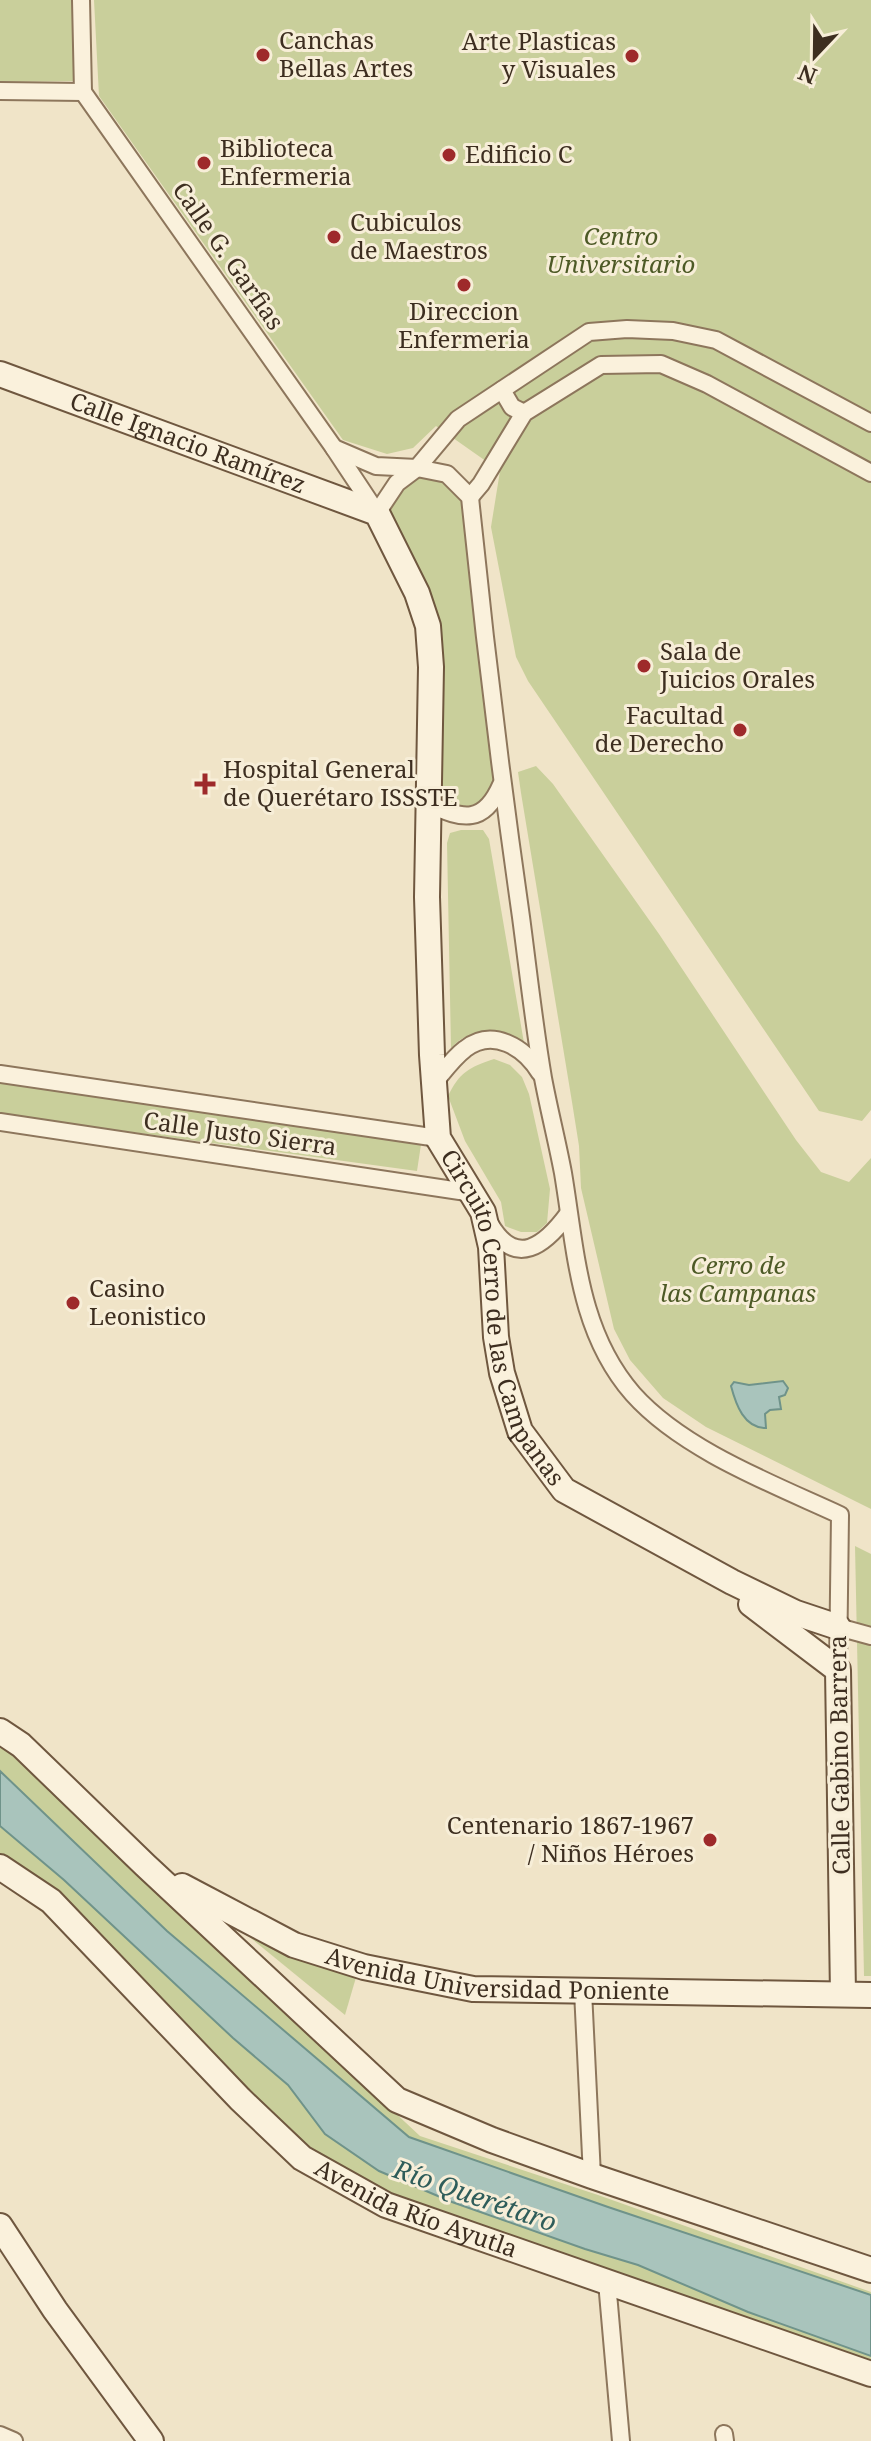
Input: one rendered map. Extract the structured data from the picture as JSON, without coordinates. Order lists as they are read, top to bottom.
{
  "streets": {
    "street": [
      "Calle G. Garfias",
      "Calle Ignacio Ramírez",
      "Calle Justo Sierra",
      "Circuito Cerro de las Campanas",
      "Calle Gabino Barrera",
      "Avenida Universidad Poniente",
      "Avenida Río Ayutla"
    ]
  },
  "crossings": [
    ["Calle G. Garfias", "Calle Ignacio Ramírez"],
    ["Calle G. Garfias", "Circuito Cerro de las Campanas"],
    ["Calle Ignacio Ramírez", "Circuito Cerro de las Campanas"],
    ["Calle Justo Sierra", "Circuito Cerro de las Campanas"],
    ["Circuito Cerro de las Campanas", "Calle Gabino Barrera"],
    ["Calle Gabino Barrera", "Avenida Universidad Poniente"]
  ],
  "water": ["Río Querétaro"],
  "parks": ["Centro Universitario", "Cerro de las Campanas"],
  "places": {
    "other": [
      "Canchas Bellas Artes",
      "Arte Plasticas y Visuales",
      "Edificio C",
      "Biblioteca Enfermeria",
      "Cubiculos de Maestros",
      "Direccion Enfermeria",
      "Sala de Juicios Orales",
      "Facultad de Derecho",
      "Casino Leonistico",
      "Centenario 1867-1967 / Niños Héroes"
    ],
    "health": ["Hospital General de Querétaro ISSSTE"]
  },
  "north": "bottom"
}
